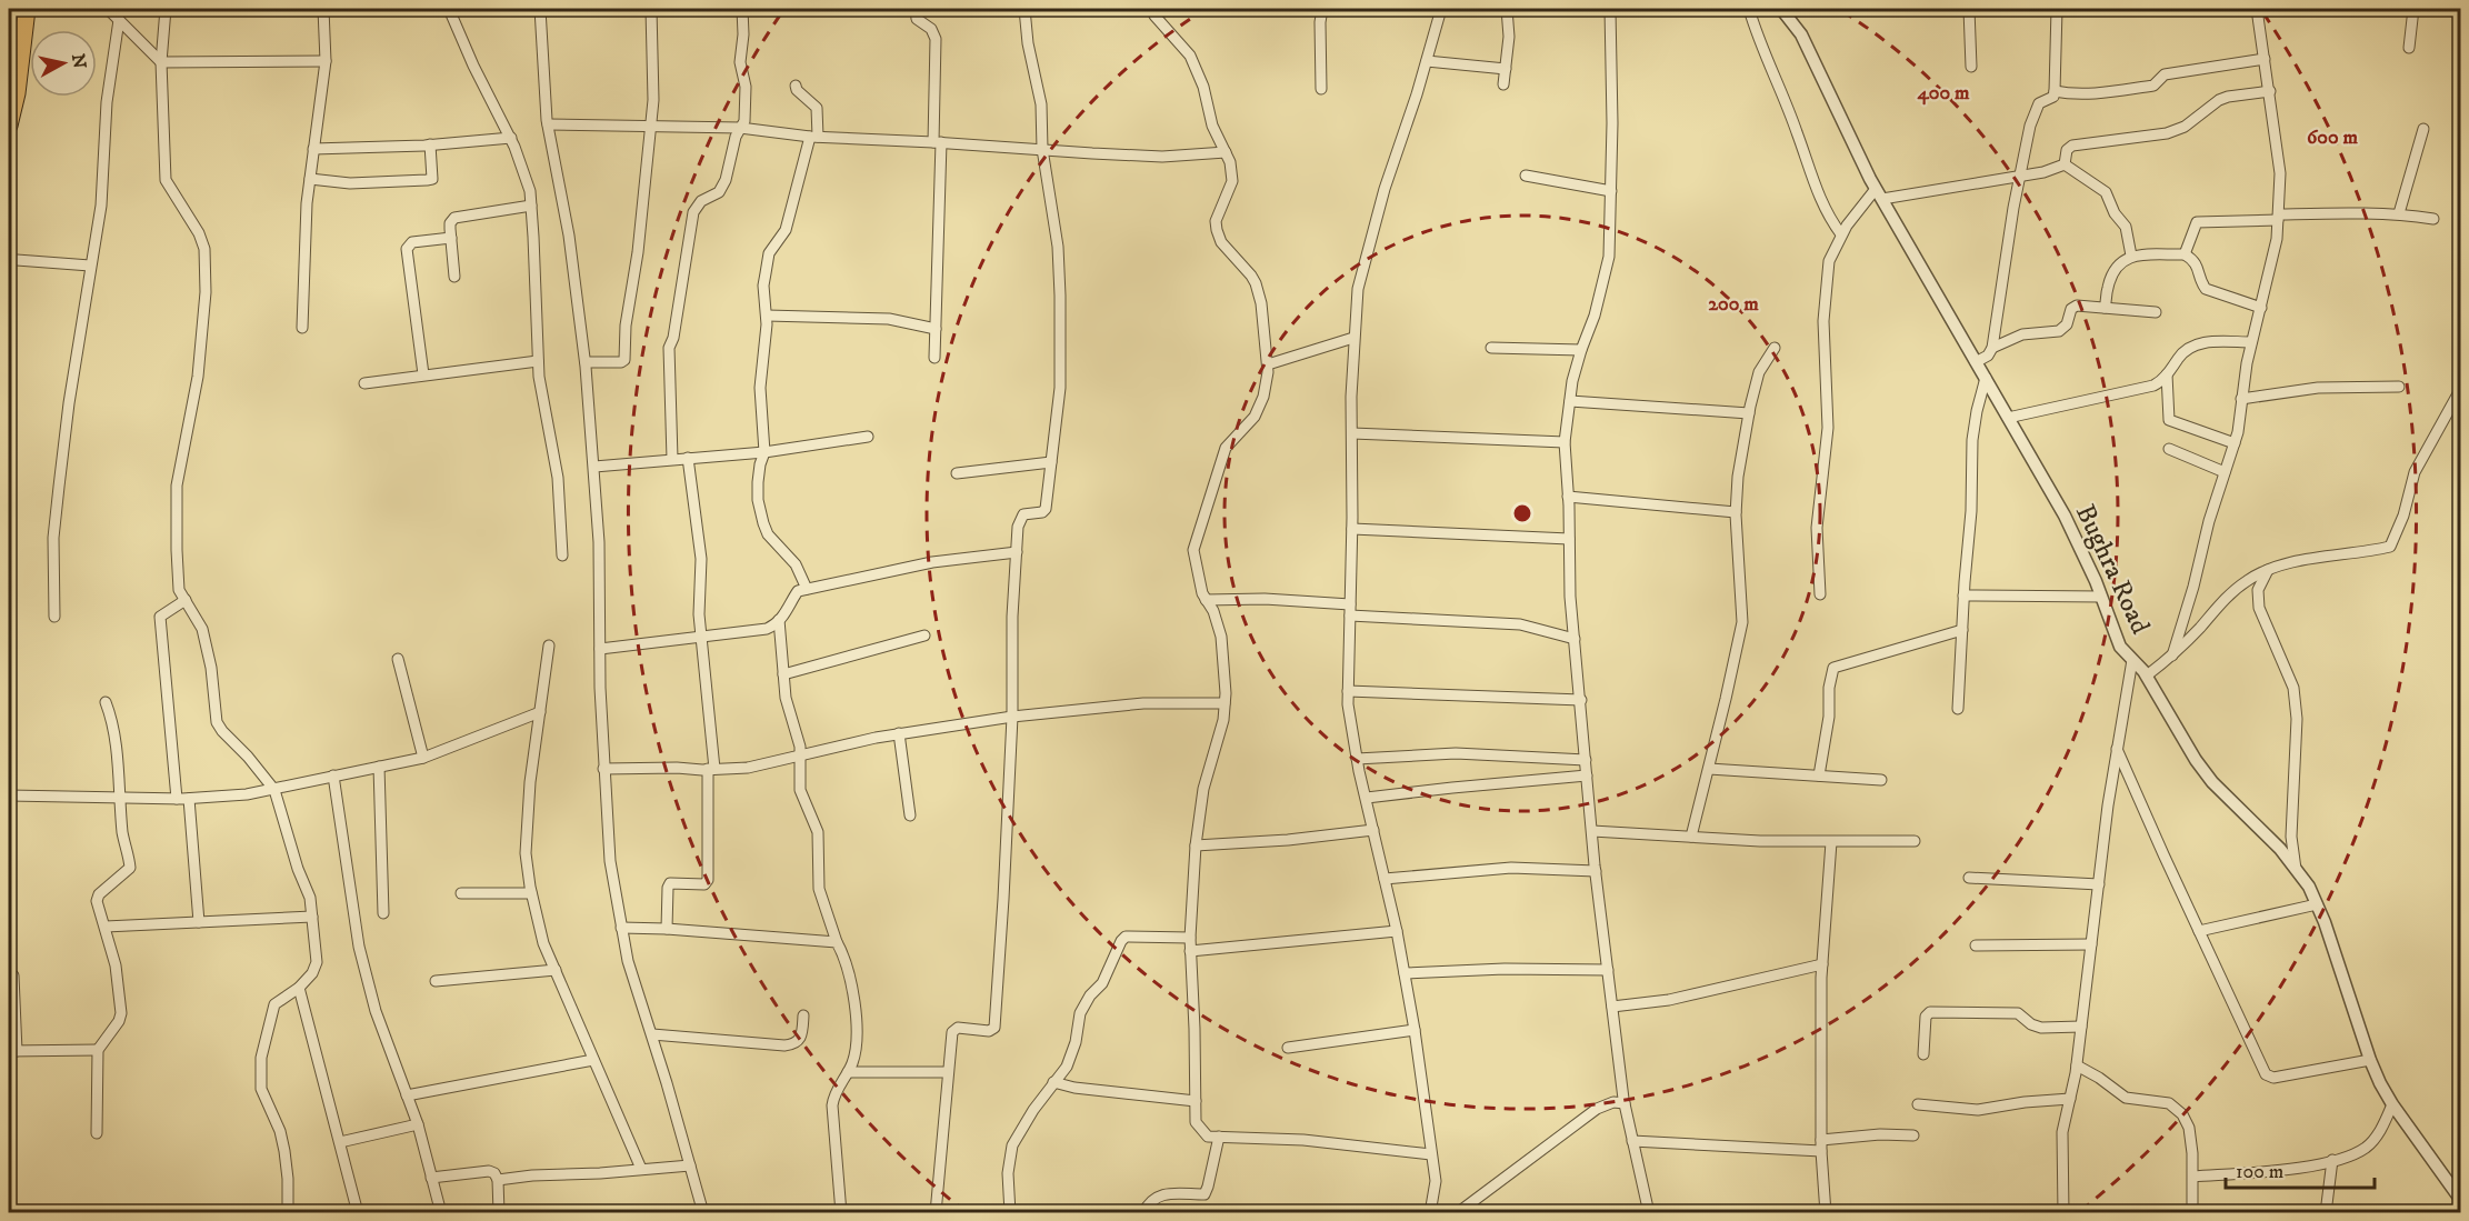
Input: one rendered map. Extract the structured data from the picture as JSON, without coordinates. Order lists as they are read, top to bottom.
{
  "streets": {
    "street": ["Bughra Road"]
  },
  "scale_bar": "100 m",
  "north": "right",
  "rings": ["400 m", "600 m", "200 m"]
}
